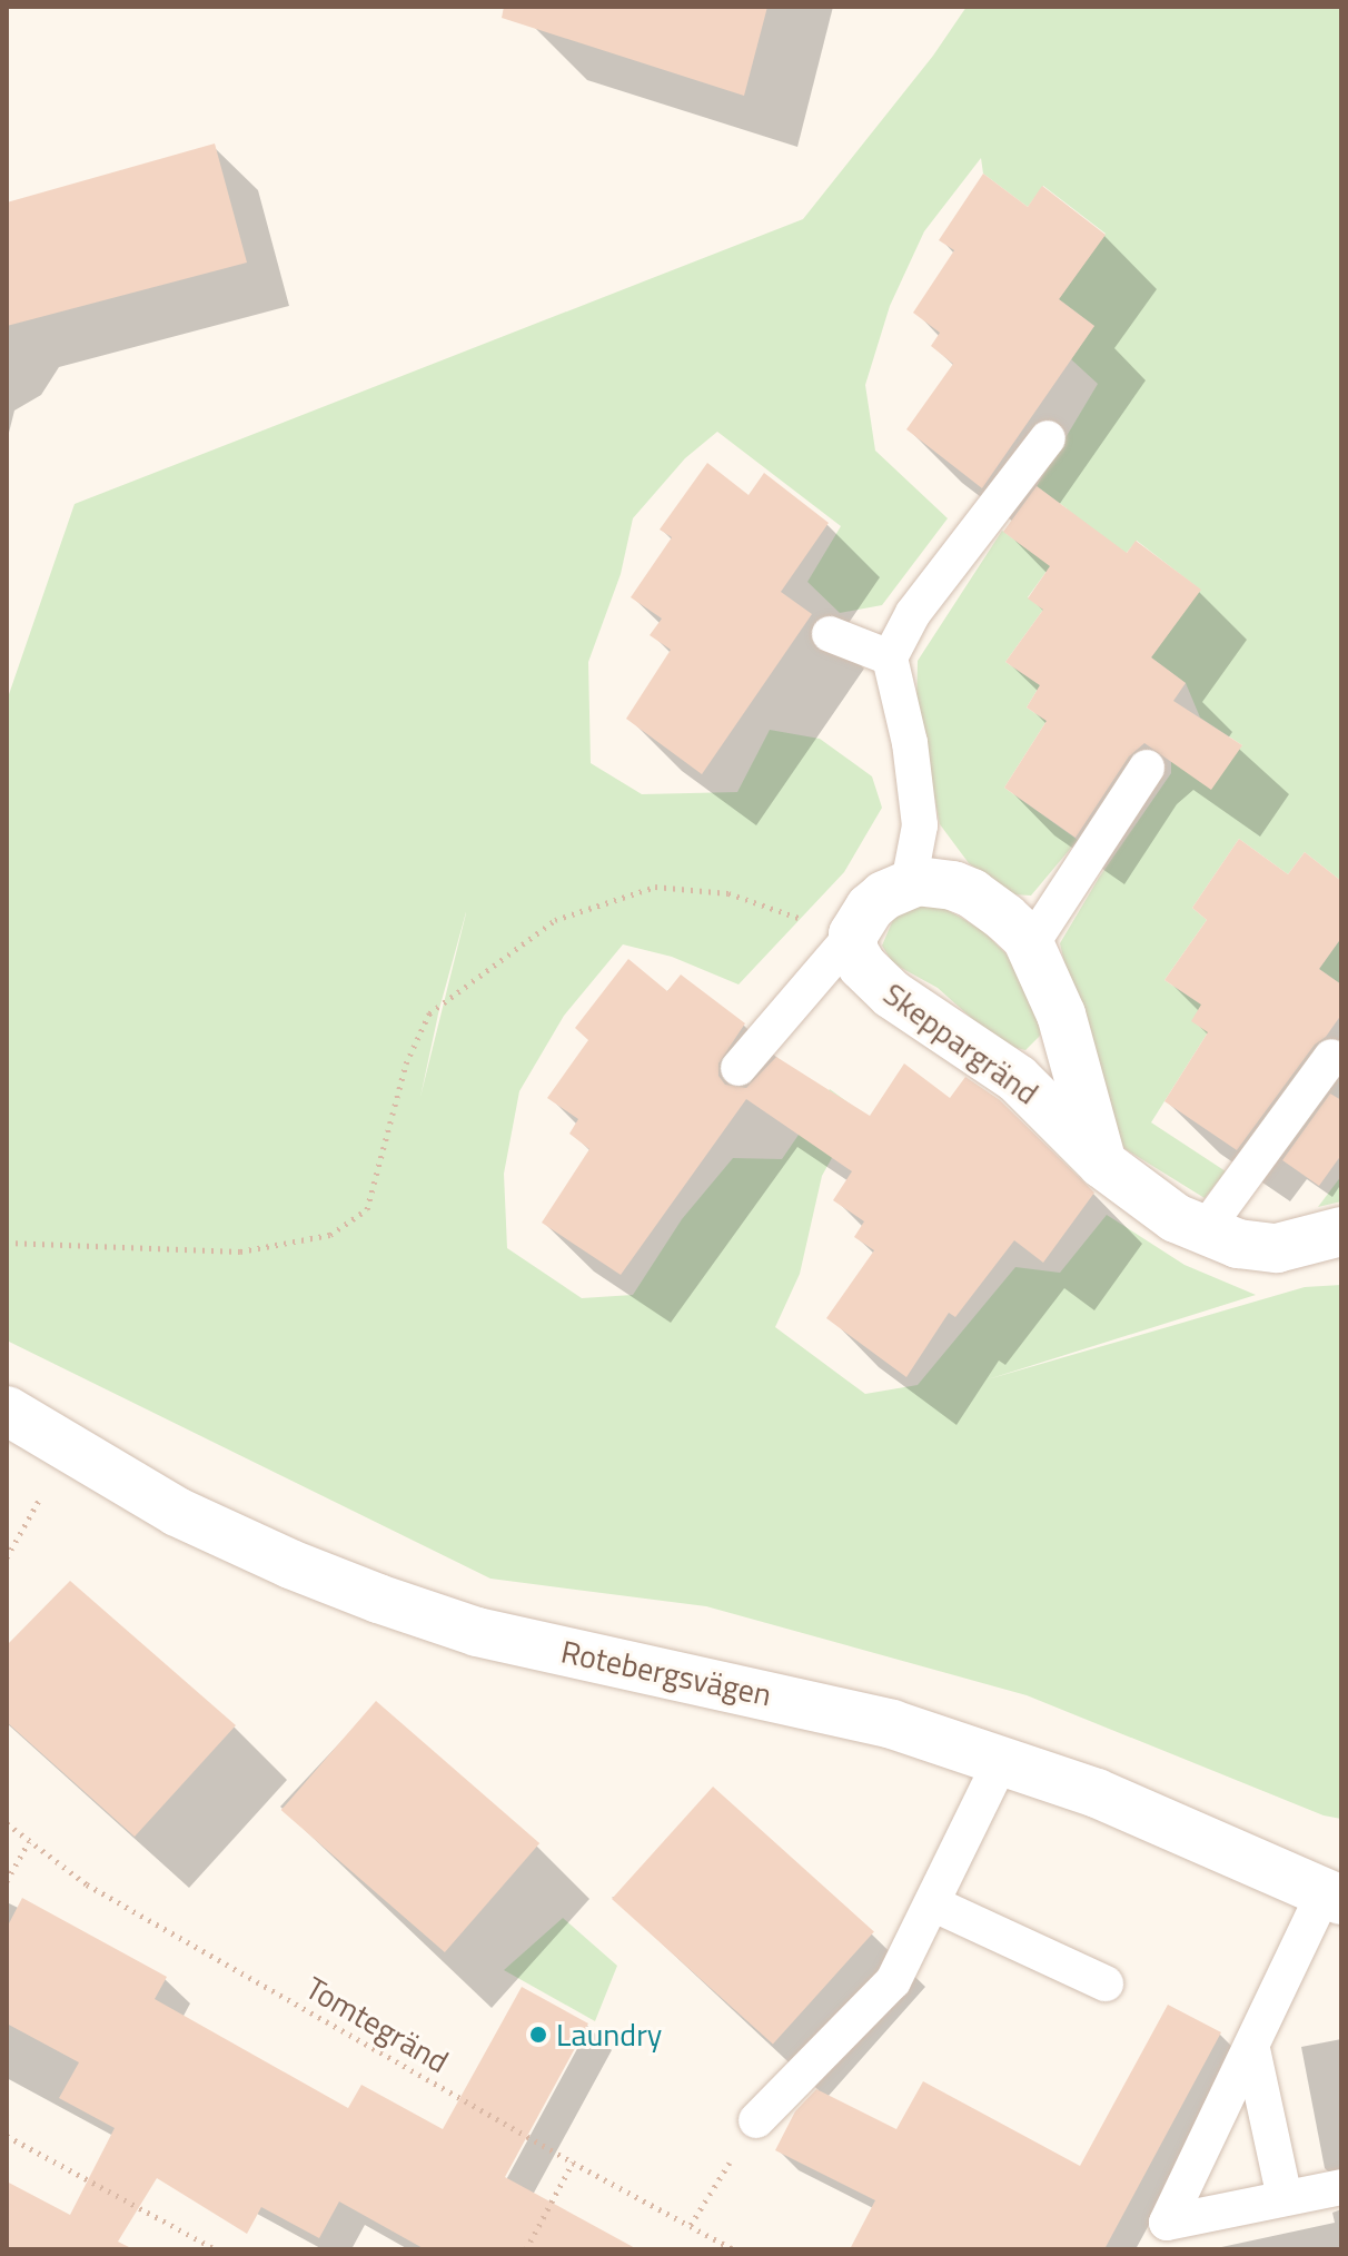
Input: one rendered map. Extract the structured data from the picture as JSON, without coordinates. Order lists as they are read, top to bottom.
{
  "streets": {
    "street": ["Skeppargränd", "Rotebergsvägen"],
    "path": ["Tomtegränd"]
  },
  "places": ["Laundry"]
}
